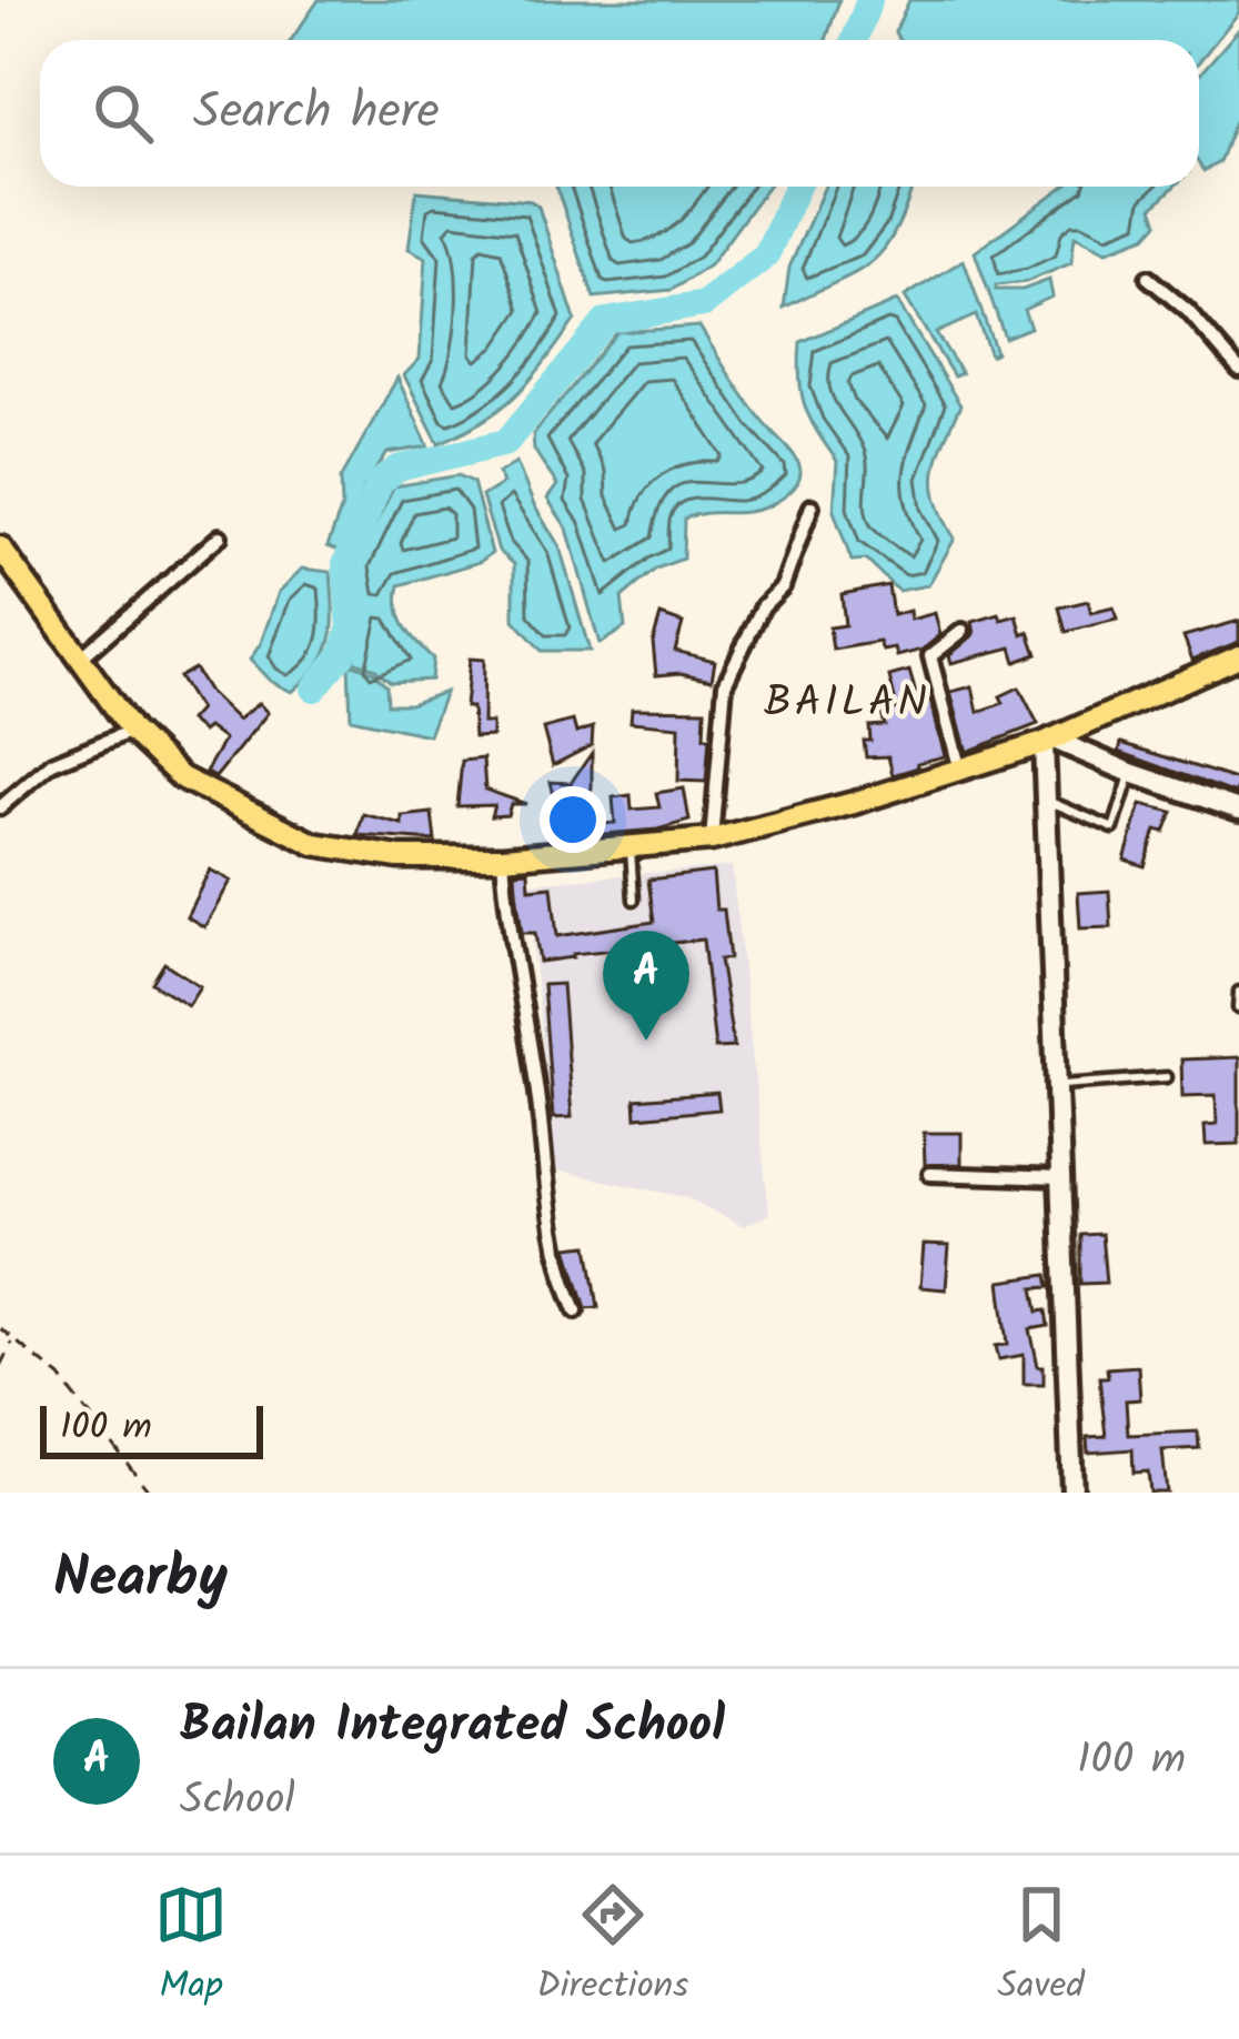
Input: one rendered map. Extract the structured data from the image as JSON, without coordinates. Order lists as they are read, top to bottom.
{
  "districts": ["BAILAN"],
  "scale_bar": "100 m",
  "page": {
    "search": "Search here",
    "pins": "A",
    "scale": "100 m",
    "heading": "Nearby",
    "list": [
      {
        "mark": "A",
        "name": "Bailan Integrated School",
        "note": "School",
        "value": "100 m"
      }
    ],
    "nav": ["Map", "Directions", "Saved"]
  }
}
